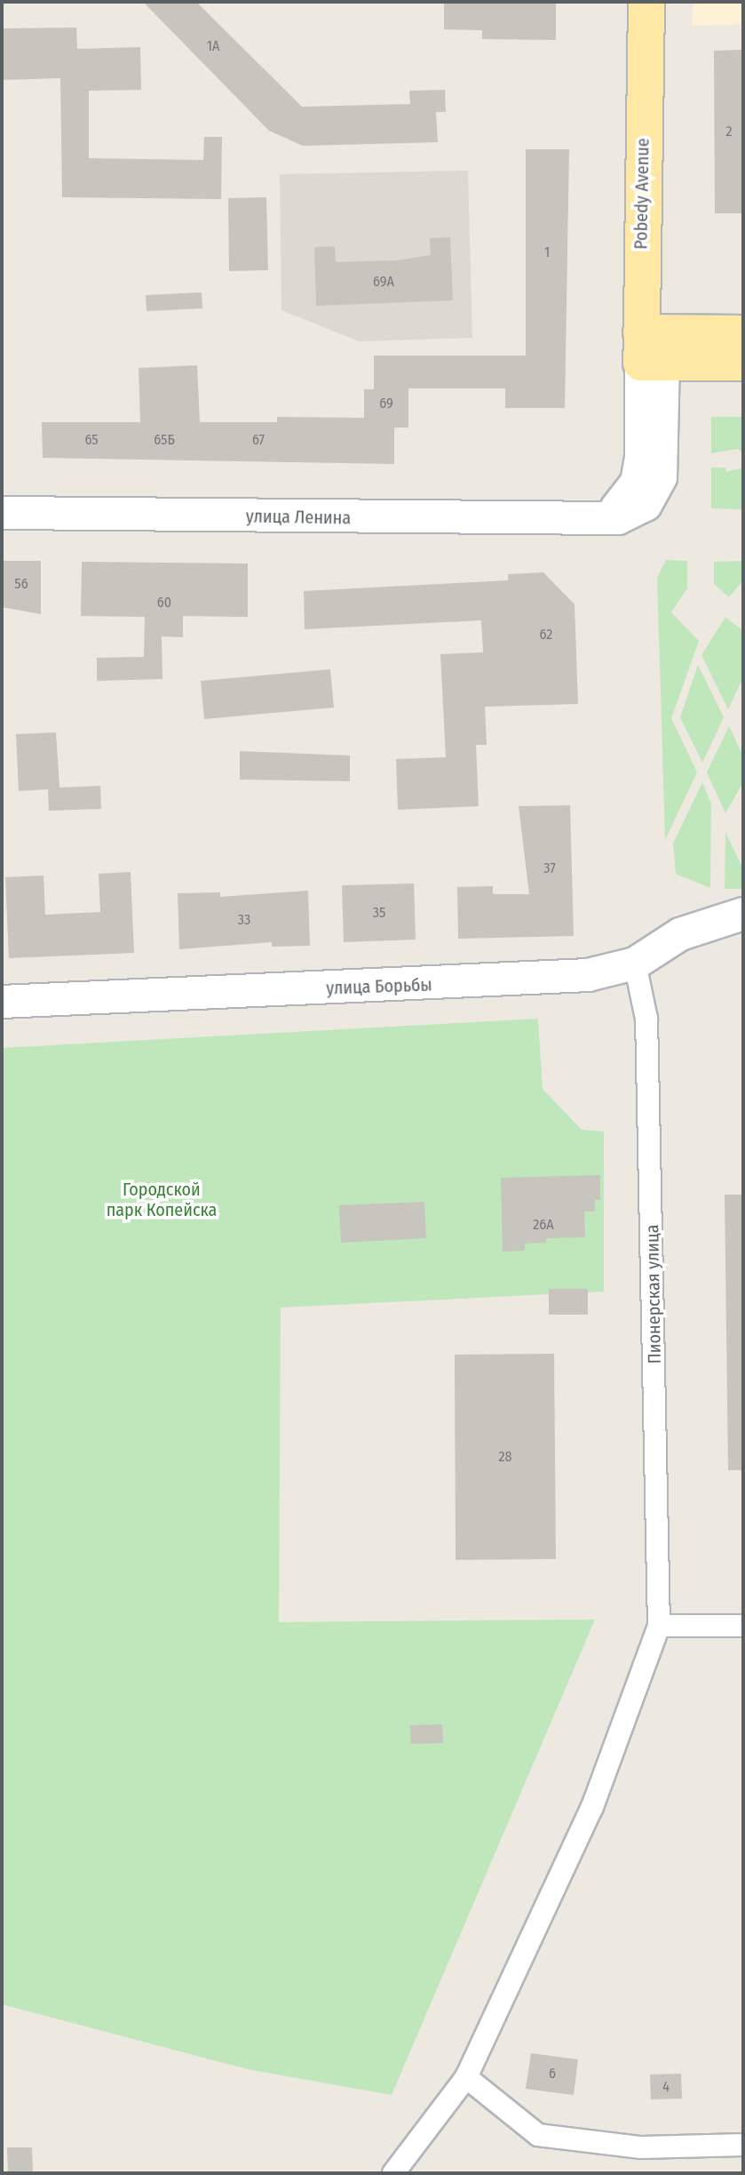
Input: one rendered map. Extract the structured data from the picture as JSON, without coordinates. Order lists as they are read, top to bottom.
{
  "streets": {
    "main road": ["Pobedy Avenue"],
    "street": ["улица Ленина", "улица Борьбы", "Пионерская улица"]
  },
  "crossings": [
    ["Pobedy Avenue", "улица Ленина"],
    ["улица Борьбы", "Пионерская улица"]
  ],
  "parks": ["Городской парк Копейска"],
  "house_numbers": [
    "1А",
    "2",
    "1",
    "69А",
    "69",
    "65",
    "65Б",
    "67",
    "56",
    "60",
    "62",
    "37",
    "35",
    "33",
    "26А",
    "28",
    "6",
    "4"
  ]
}
